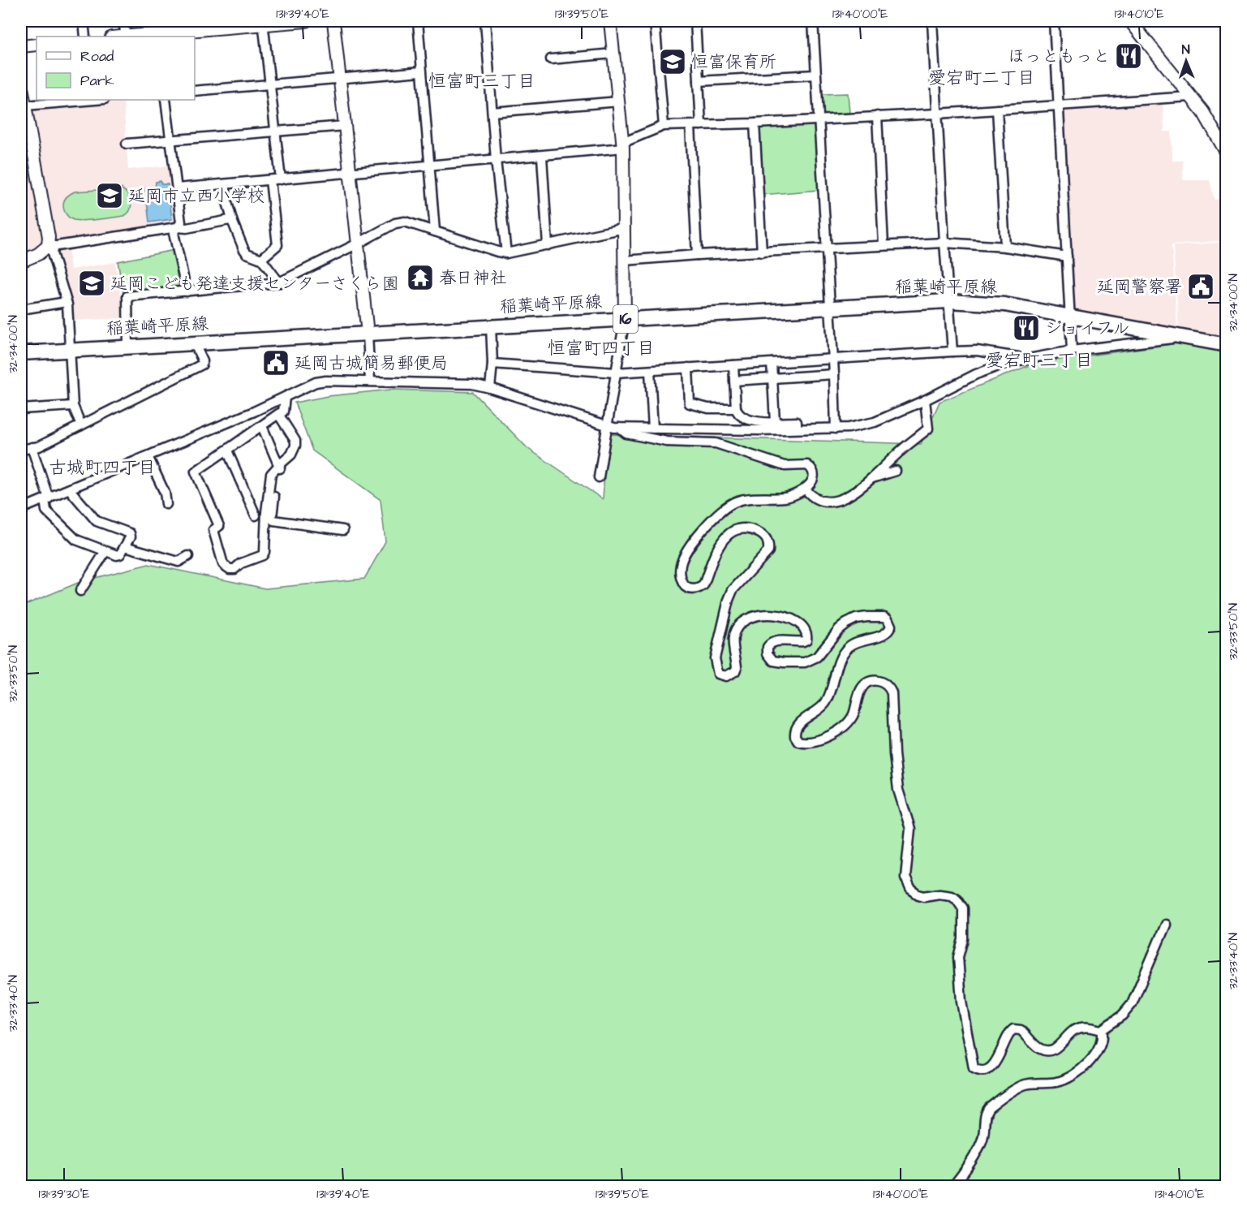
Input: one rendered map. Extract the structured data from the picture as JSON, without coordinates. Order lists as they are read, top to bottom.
{
  "streets": {
    "main road": ["稲葉崎平原線", "16"]
  },
  "districts": [
    "愛宕町二丁目",
    "恒富町三丁目",
    "恒富町四丁目",
    "愛宕町三丁目",
    "古城町四丁目"
  ],
  "places": {
    "restaurant": ["ほっともっと", "ジョイフル"],
    "school or university": ["恒富保育所", "延岡市立西小学校", "延岡こども発達支援センターさくら園"],
    "temple": ["春日神社"],
    "public building": ["延岡警察署", "延岡古城簡易郵便局"]
  },
  "legend": ["Road", "Park"],
  "north": "top",
  "coordinates": [
    "131°39'40\"E",
    "131°39'50\"E",
    "131°40'00\"E",
    "131°40'10\"E",
    "32°34'00\"N",
    "32°33'50\"N",
    "32°33'40\"N",
    "131°39'30\"E"
  ]
}
